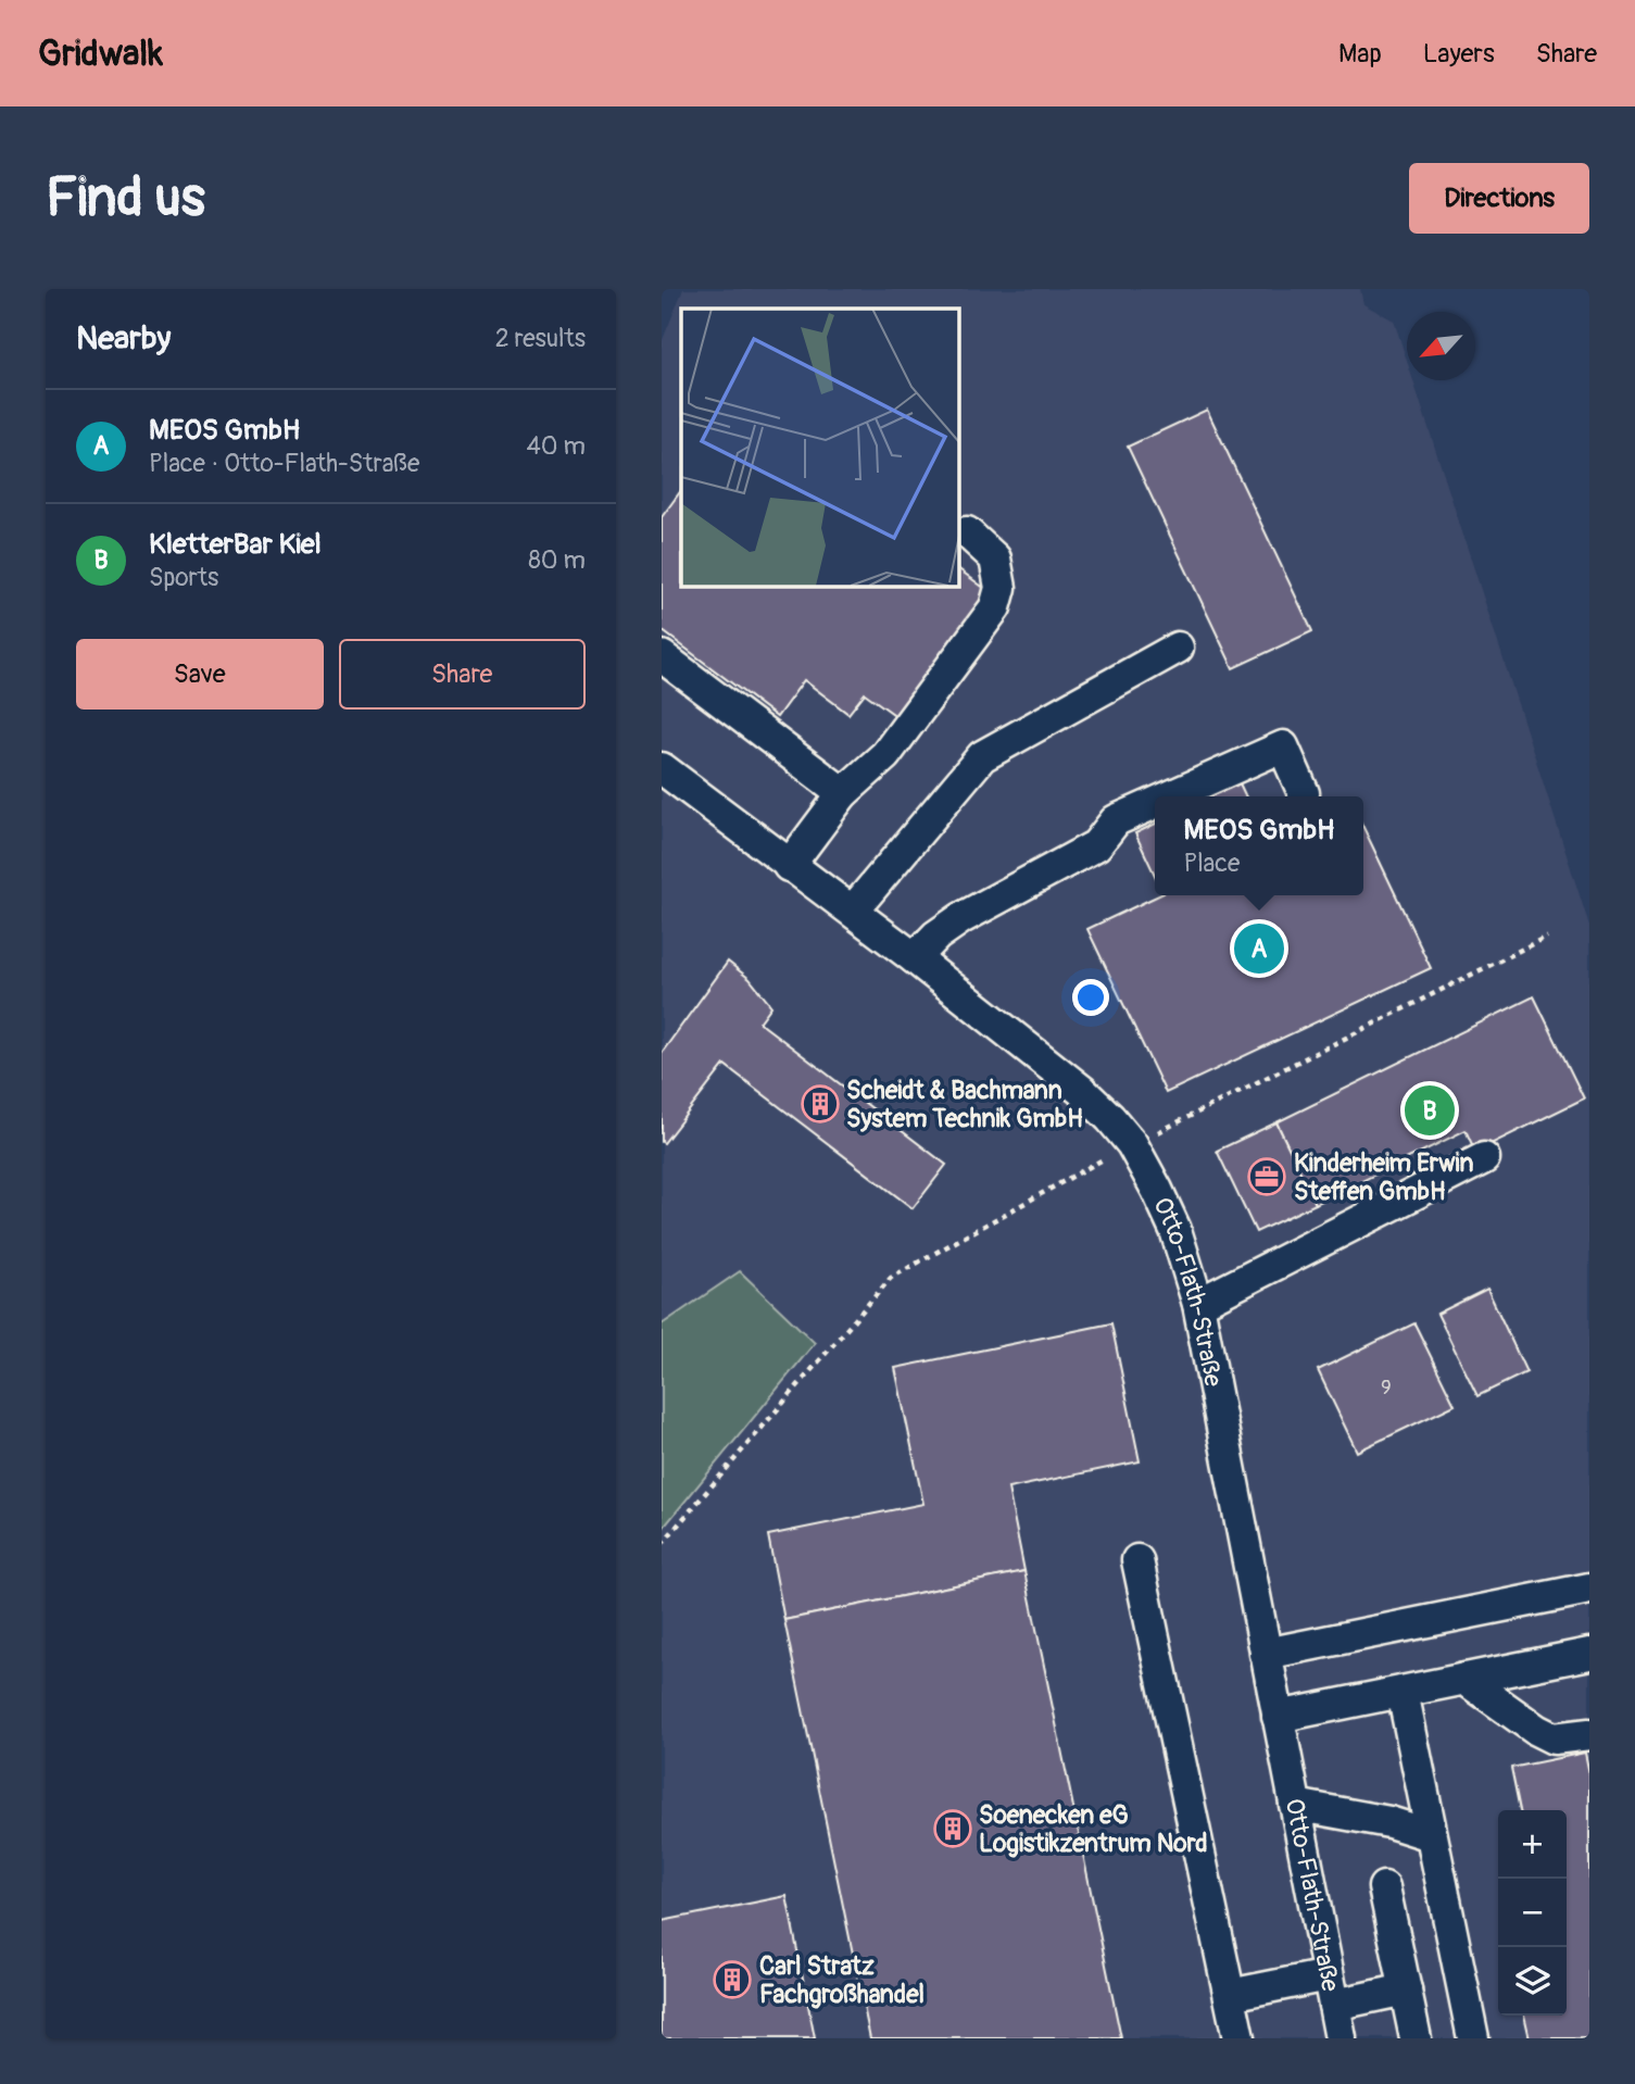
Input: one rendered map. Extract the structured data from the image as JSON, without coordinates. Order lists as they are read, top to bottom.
{
  "streets": {
    "street": ["Otto-Flath-Straße"]
  },
  "places": {
    "building": ["Scheidt & Bachmann System Technik GmbH", "Soenecken eG Logistikzentrum Nord", "Carl Stratz Fachgroßhandel"],
    "office": ["Kinderheim Erwin Steffen GmbH"]
  },
  "house_numbers": ["9"],
  "north": "bottom left",
  "page": {
    "header": "Gridwalk",
    "nav": ["Map", "Layers", "Share"],
    "buttons": [
      "Directions",
      ["Save", "Share"]
    ],
    "title": "Find us",
    "heading": ["Nearby", "2 results"],
    "list": [
      {
        "mark": "A",
        "name": "MEOS GmbH",
        "note": "Place · Otto-Flath-Straße",
        "value": "40 m"
      },
      {
        "mark": "B",
        "name": "KletterBar Kiel",
        "note": "Sports",
        "value": "80 m"
      }
    ],
    "popup": ["MEOS GmbH", "Place"],
    "pins": ["A", "B"],
    "map_buttons": ["+", "−"]
  }
}
